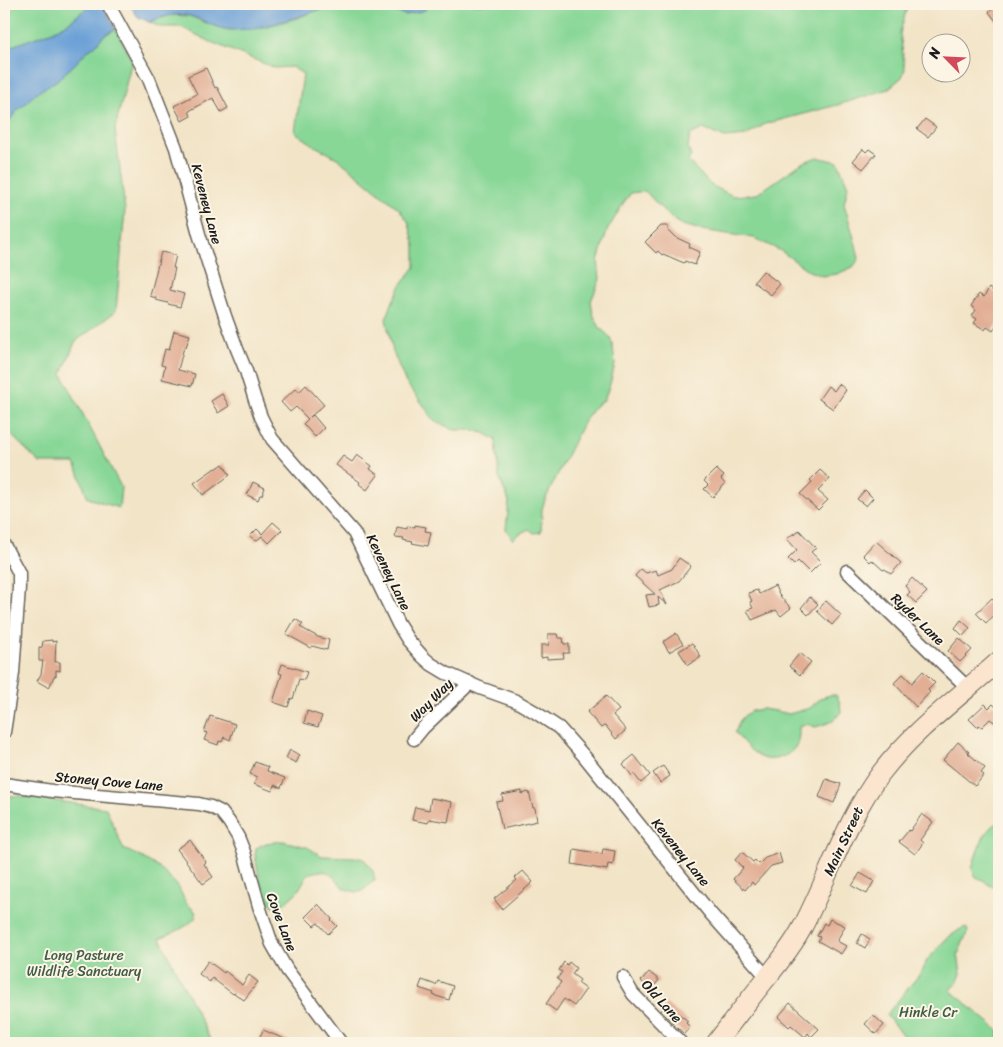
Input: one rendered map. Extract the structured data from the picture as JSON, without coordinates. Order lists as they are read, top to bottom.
{
  "streets": {
    "main road": ["Main Street"],
    "street": [
      "Keveney Lane",
      "Ryder Lane",
      "Way Way",
      "Stoney Cove Lane",
      "Cove Lane",
      "Old Lane"
    ]
  },
  "crossings": [
    ["Keveney Lane", "Way Way"],
    ["Keveney Lane", "Main Street"],
    ["Ryder Lane", "Main Street"],
    ["Stoney Cove Lane", "Cove Lane"]
  ],
  "parks": ["Long Pasture Wildlife Sanctuary", "Hinkle Cr"],
  "north": "top left"
}
